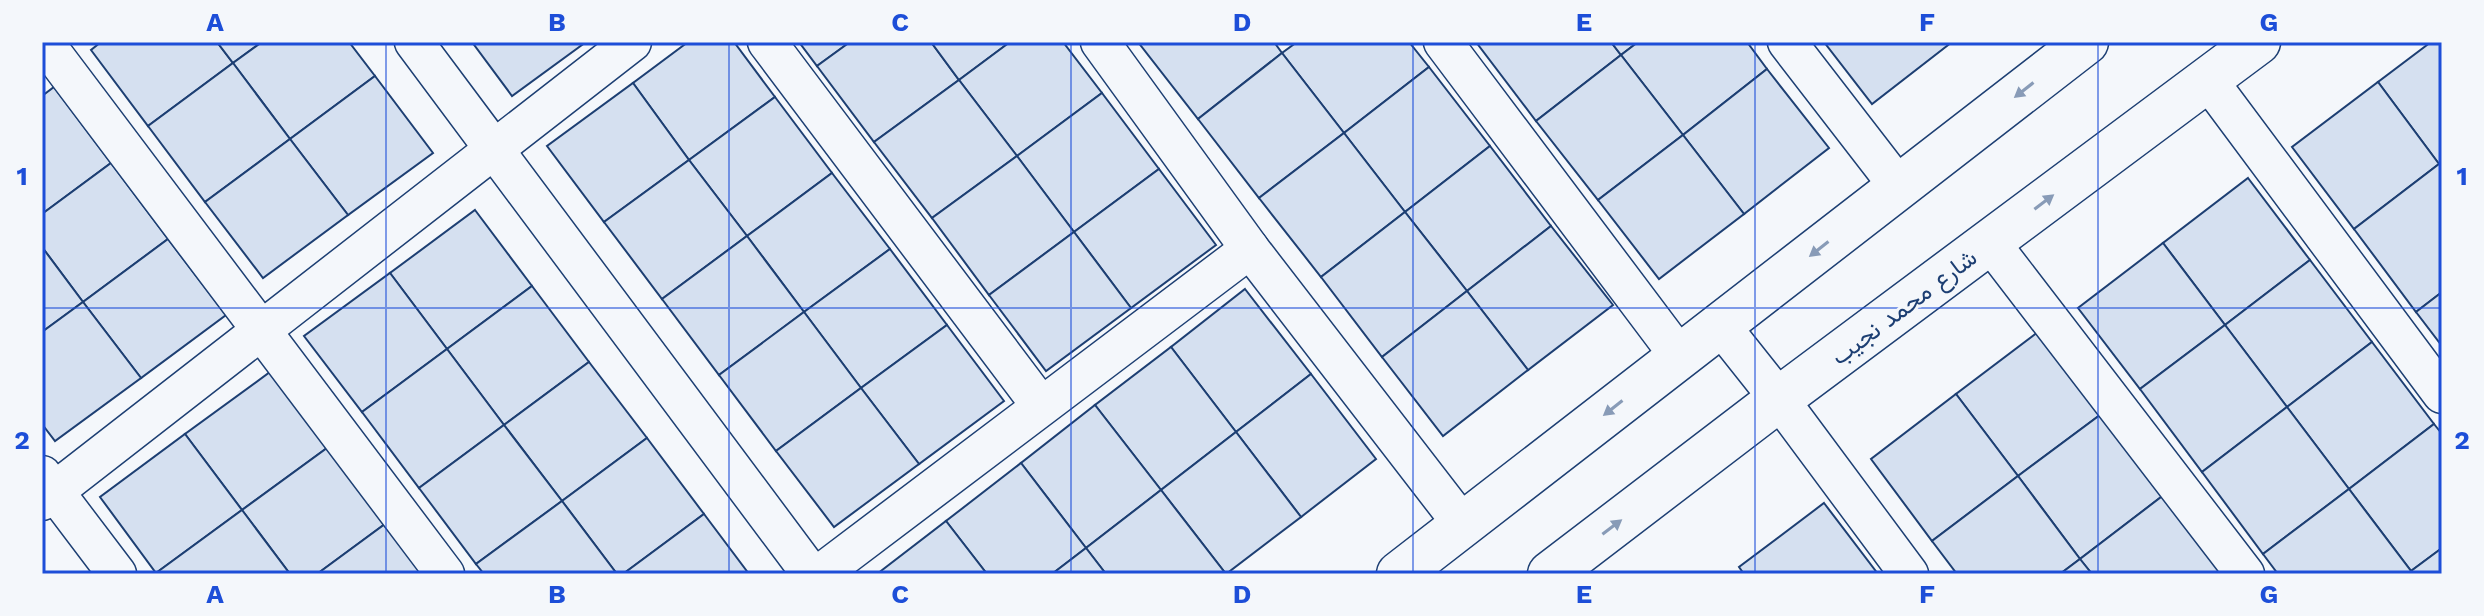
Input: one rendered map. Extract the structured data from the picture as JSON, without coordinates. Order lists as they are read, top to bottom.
{
  "streets": {
    "main road": ["شارع محمد نجيب"]
  },
  "grid": {
    "columns": [
      "A",
      "B",
      "C",
      "D",
      "E",
      "F",
      "G"
    ],
    "rows": ["1", "2"]
  }
}
